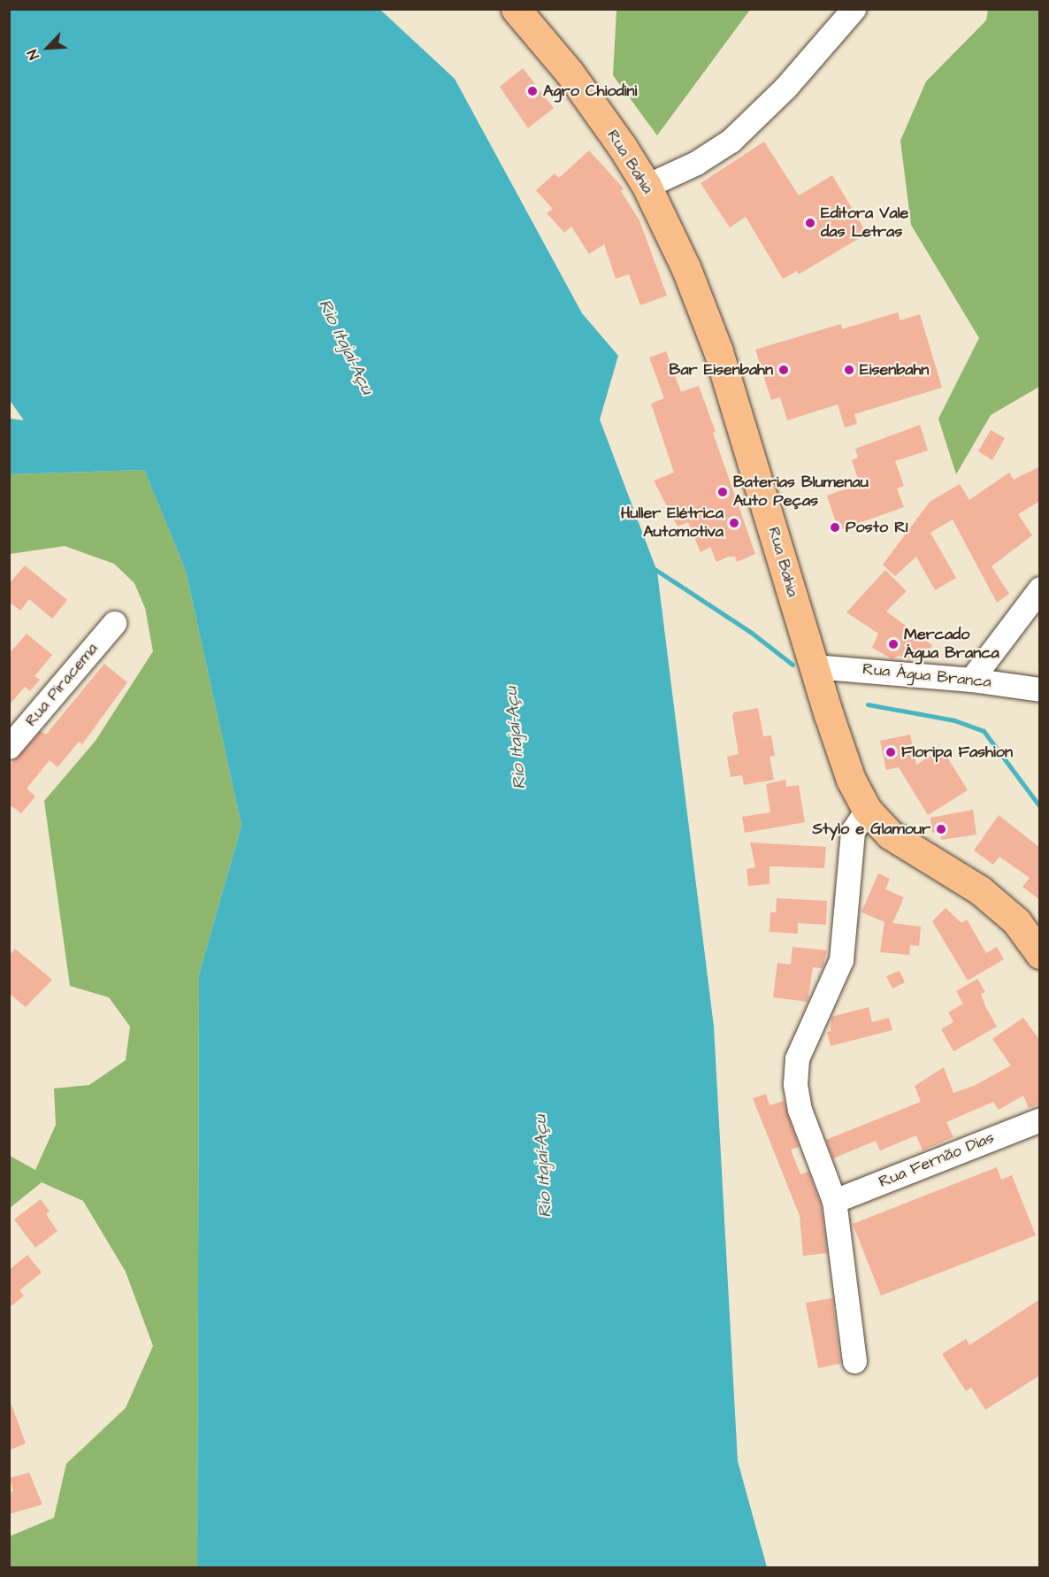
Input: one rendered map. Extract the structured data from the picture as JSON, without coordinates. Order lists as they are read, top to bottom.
{
  "streets": {
    "main road": ["Rua Bahia"],
    "street": ["Rua Água Branca", "Rua Piracema", "Rua Fernão Dias"]
  },
  "crossings": [
    ["Rua Bahia", "Rua Água Branca"]
  ],
  "water": ["Rio Itajaí-Açu"],
  "places": [
    "Agro Chiodini",
    "Editora Vale das Letras",
    "Bar Eisenbahn",
    "Eisenbahn",
    "Baterias Blumenau Auto Peças",
    "Huller Elétrica Automotiva",
    "Posto R1",
    "Mercado Água Branca",
    "Floripa Fashion",
    "Stylo e Glamour"
  ],
  "north": "bottom left"
}
